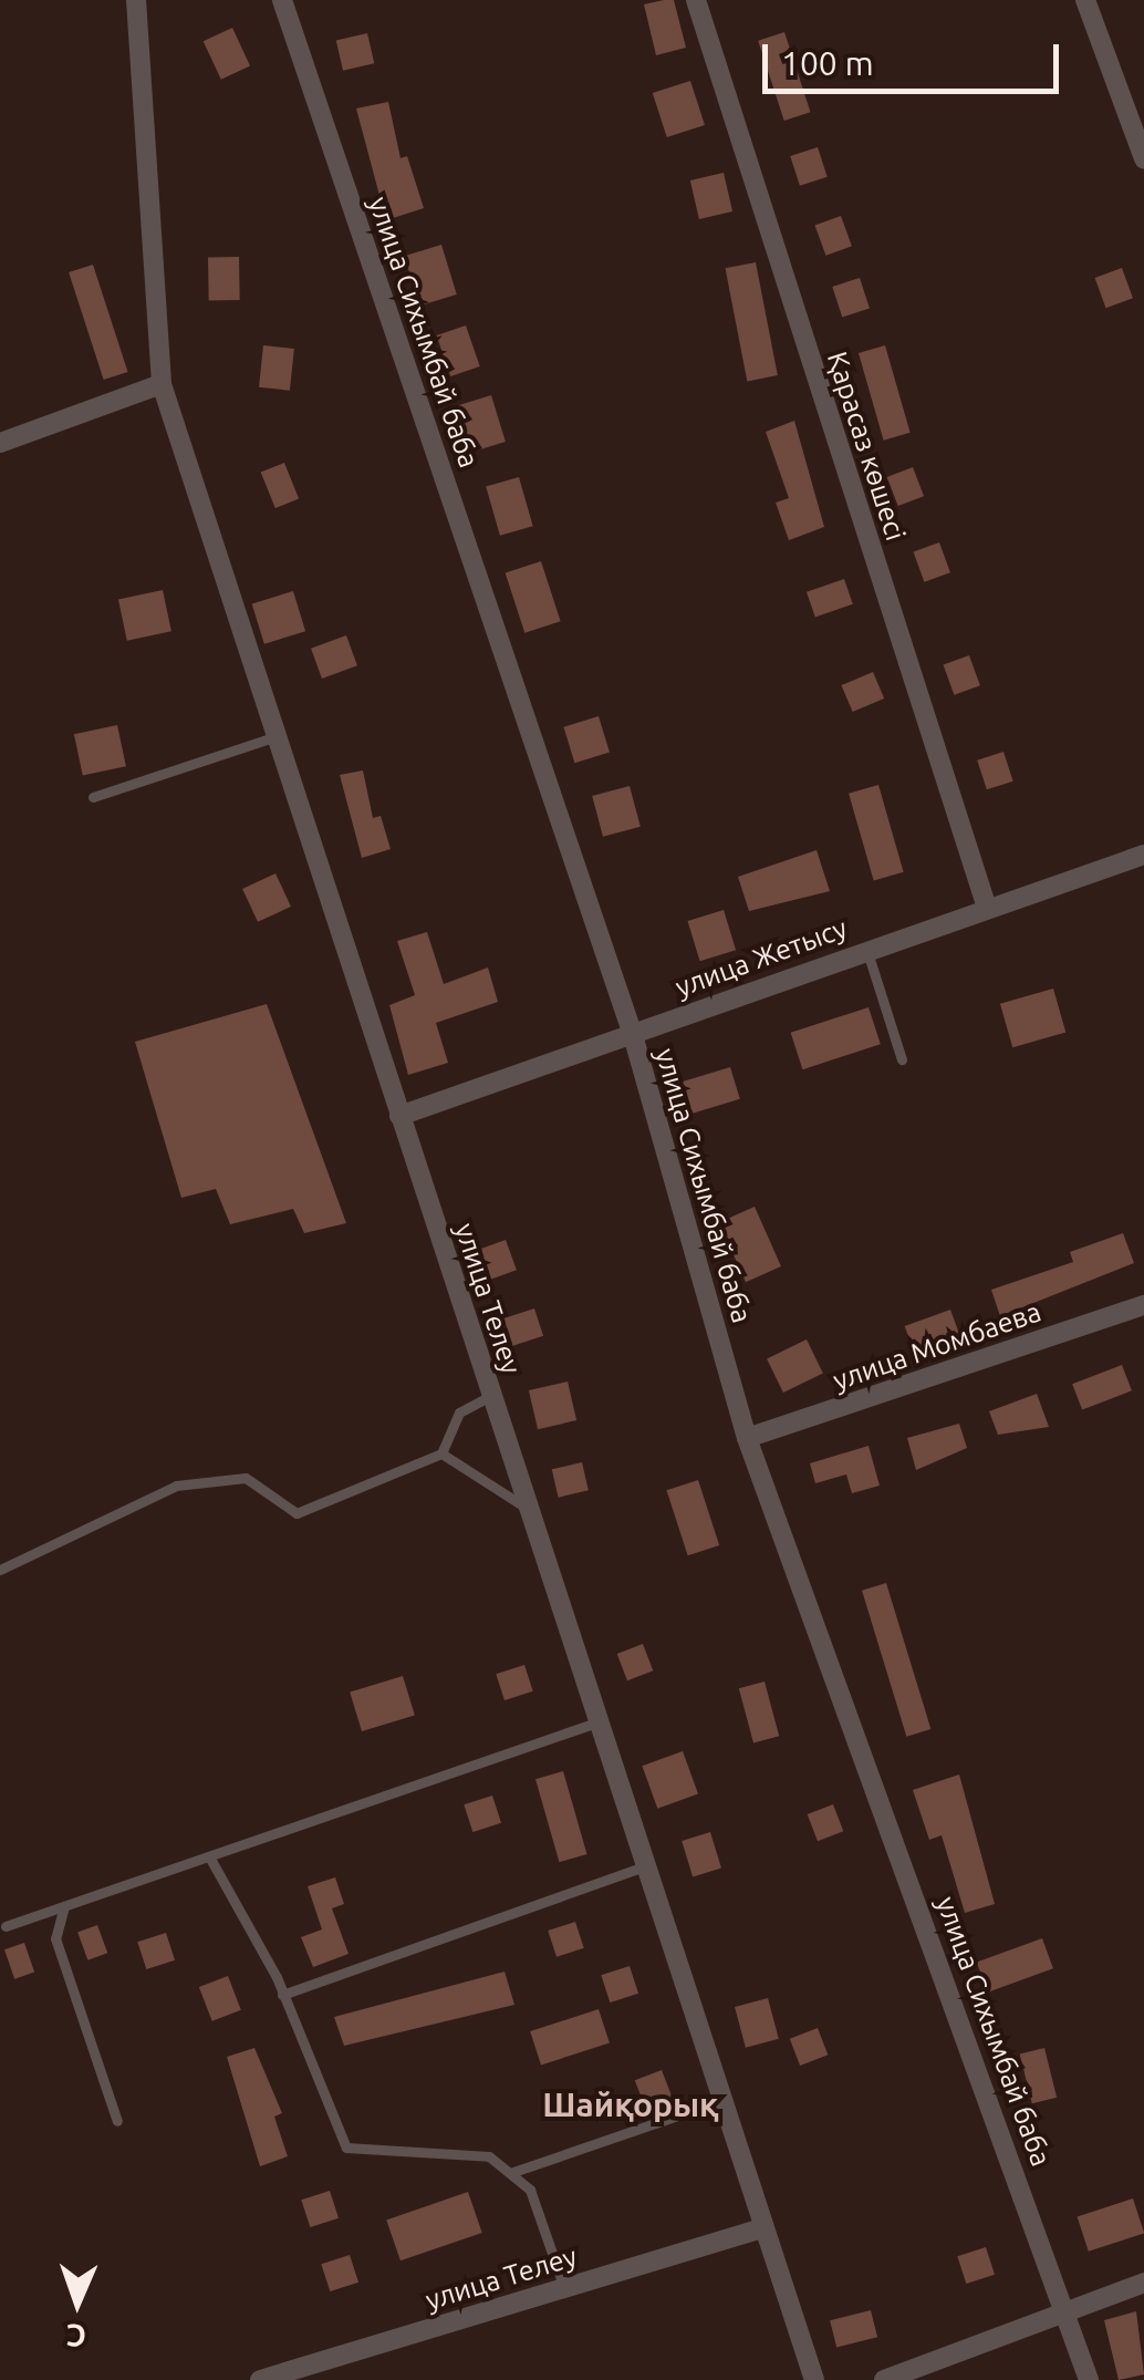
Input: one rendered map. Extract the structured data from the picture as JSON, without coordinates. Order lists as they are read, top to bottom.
{
  "streets": {
    "street": [
      "улица Сихымбай баба",
      "Қарасаз көшесі",
      "улица Жетысу",
      "улица Телеу",
      "улица Момбаева"
    ]
  },
  "crossings": [
    ["улица Сихымбай баба", "улица Жетысу"],
    ["улица Сихымбай баба", "улица Момбаева"],
    ["Қарасаз көшесі", "улица Жетысу"],
    ["улица Жетысу", "улица Телеу"]
  ],
  "districts": ["Шайқорық"],
  "scale_bar": "100 m",
  "north": "bottom"
}
